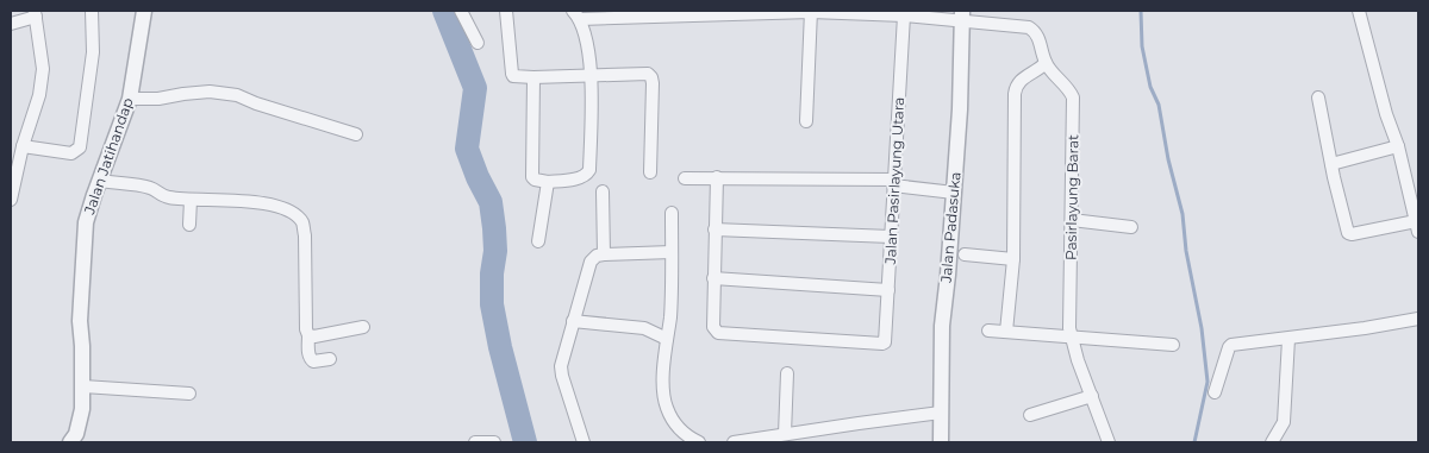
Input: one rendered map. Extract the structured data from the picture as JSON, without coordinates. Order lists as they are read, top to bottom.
{
  "streets": {
    "street": [
      "Jalan Jatihandap",
      "Jalan Pasirlayung Utara",
      "Pasirlayung Barat",
      "Jalan Padasuka"
    ]
  },
  "crossings": [
    ["Jalan Pasirlayung Utara", "Pasirlayung Barat"],
    ["Pasirlayung Barat", "Jalan Padasuka"]
  ]
}
